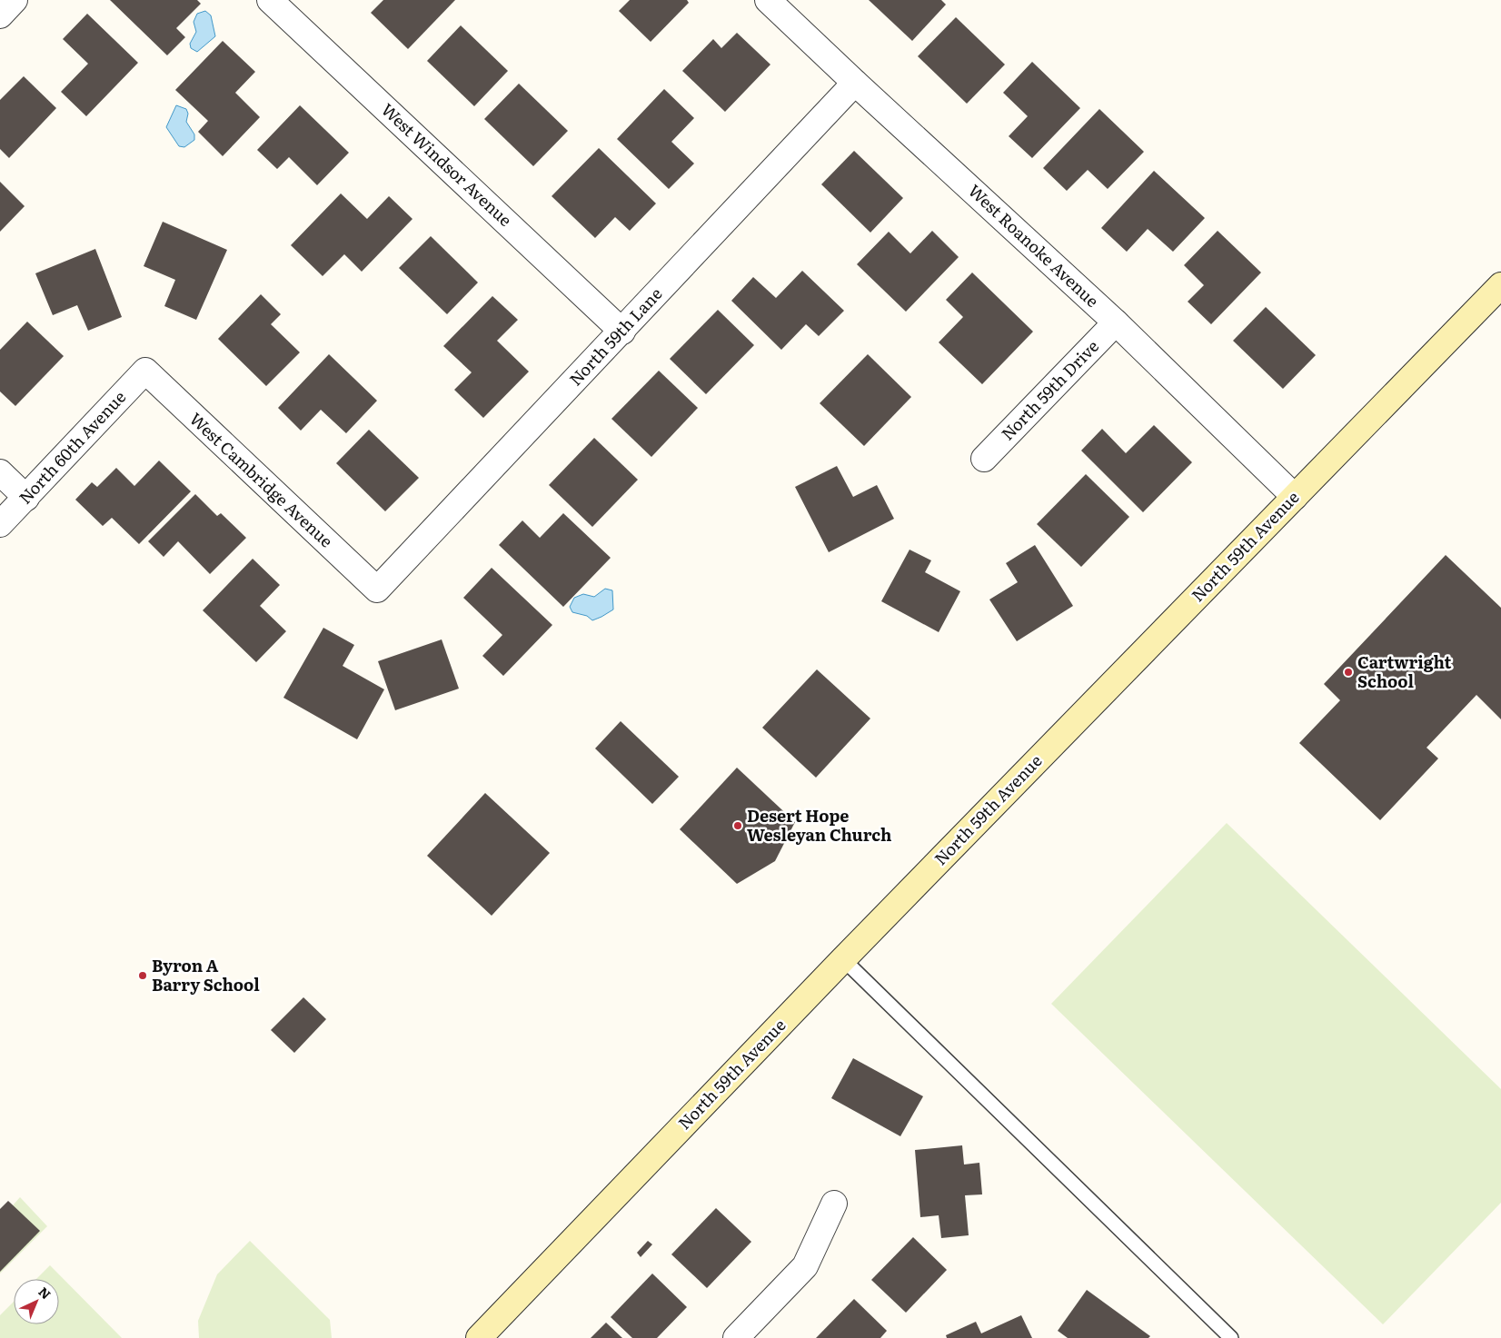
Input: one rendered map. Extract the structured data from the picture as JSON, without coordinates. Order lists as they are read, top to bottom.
{
  "streets": {
    "main road": ["North 59th Avenue"],
    "street": [
      "West Windsor Avenue",
      "West Roanoke Avenue",
      "North 59th Lane",
      "North 59th Drive",
      "North 60th Avenue",
      "West Cambridge Avenue"
    ]
  },
  "crossings": [
    ["West Windsor Avenue", "North 59th Lane"],
    ["West Roanoke Avenue", "North 59th Lane"],
    ["West Roanoke Avenue", "North 59th Drive"],
    ["West Roanoke Avenue", "North 59th Avenue"],
    ["North 59th Lane", "West Cambridge Avenue"],
    ["North 60th Avenue", "West Cambridge Avenue"]
  ],
  "places": ["Cartwright School", "Desert Hope Wesleyan Church", "Byron A Barry School"],
  "north": "top right"
}
